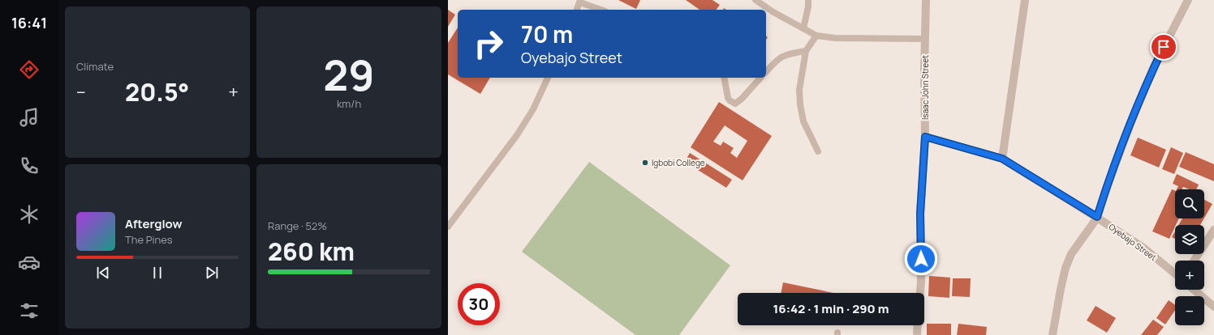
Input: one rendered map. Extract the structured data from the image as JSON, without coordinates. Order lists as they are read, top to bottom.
{
  "streets": {
    "street": ["Isaac John Street", "Oyebajo Street"]
  },
  "crossings": [
    ["Isaac John Street", "Oyebajo Street"]
  ],
  "places": ["Igbobi College"],
  "page": {
    "tabs": "16:41",
    "tile": [
      "Climate",
      ["29", "km/h"],
      ["Range · 52%", "260 km"]
    ],
    "turn": ["70 m", "Oyebajo Street"],
    "heat": ["−", "20.5°", "+"],
    "map_buttons": ["+", "−"],
    "song": ["Afterglow", "The Pines"],
    "limit": "30",
    "trip": "16:42 · 1 min · 290 m"
  }
}
